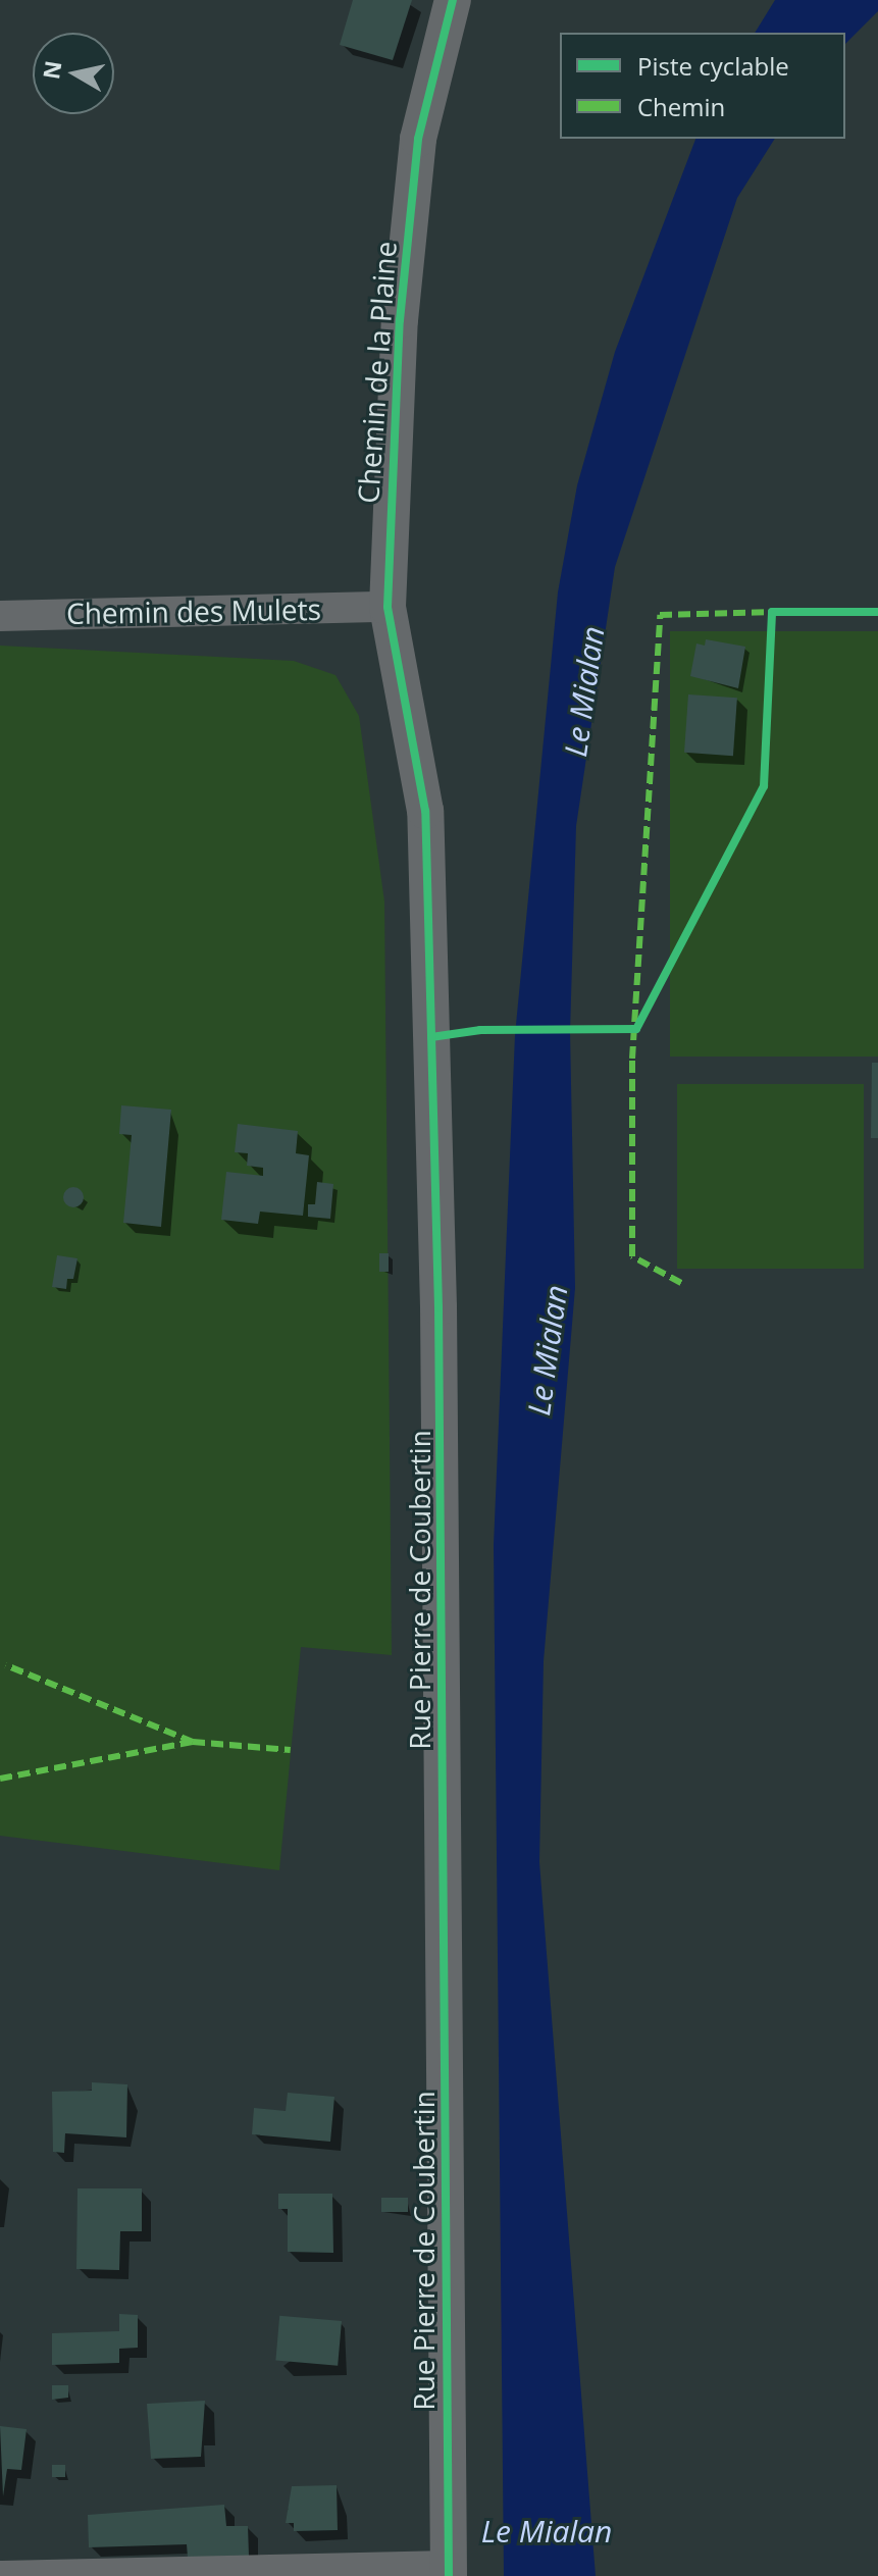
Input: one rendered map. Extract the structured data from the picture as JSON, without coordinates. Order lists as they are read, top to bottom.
{
  "streets": {
    "street": ["Chemin de la Plaine", "Chemin des Mulets", "Rue Pierre de Coubertin"]
  },
  "crossings": [
    ["Chemin de la Plaine", "Chemin des Mulets"],
    ["Chemin de la Plaine", "Rue Pierre de Coubertin"],
    ["Chemin des Mulets", "Rue Pierre de Coubertin"]
  ],
  "water": ["Le Mialan"],
  "legend": ["Piste cyclable", "Chemin"],
  "north": "left"
}
